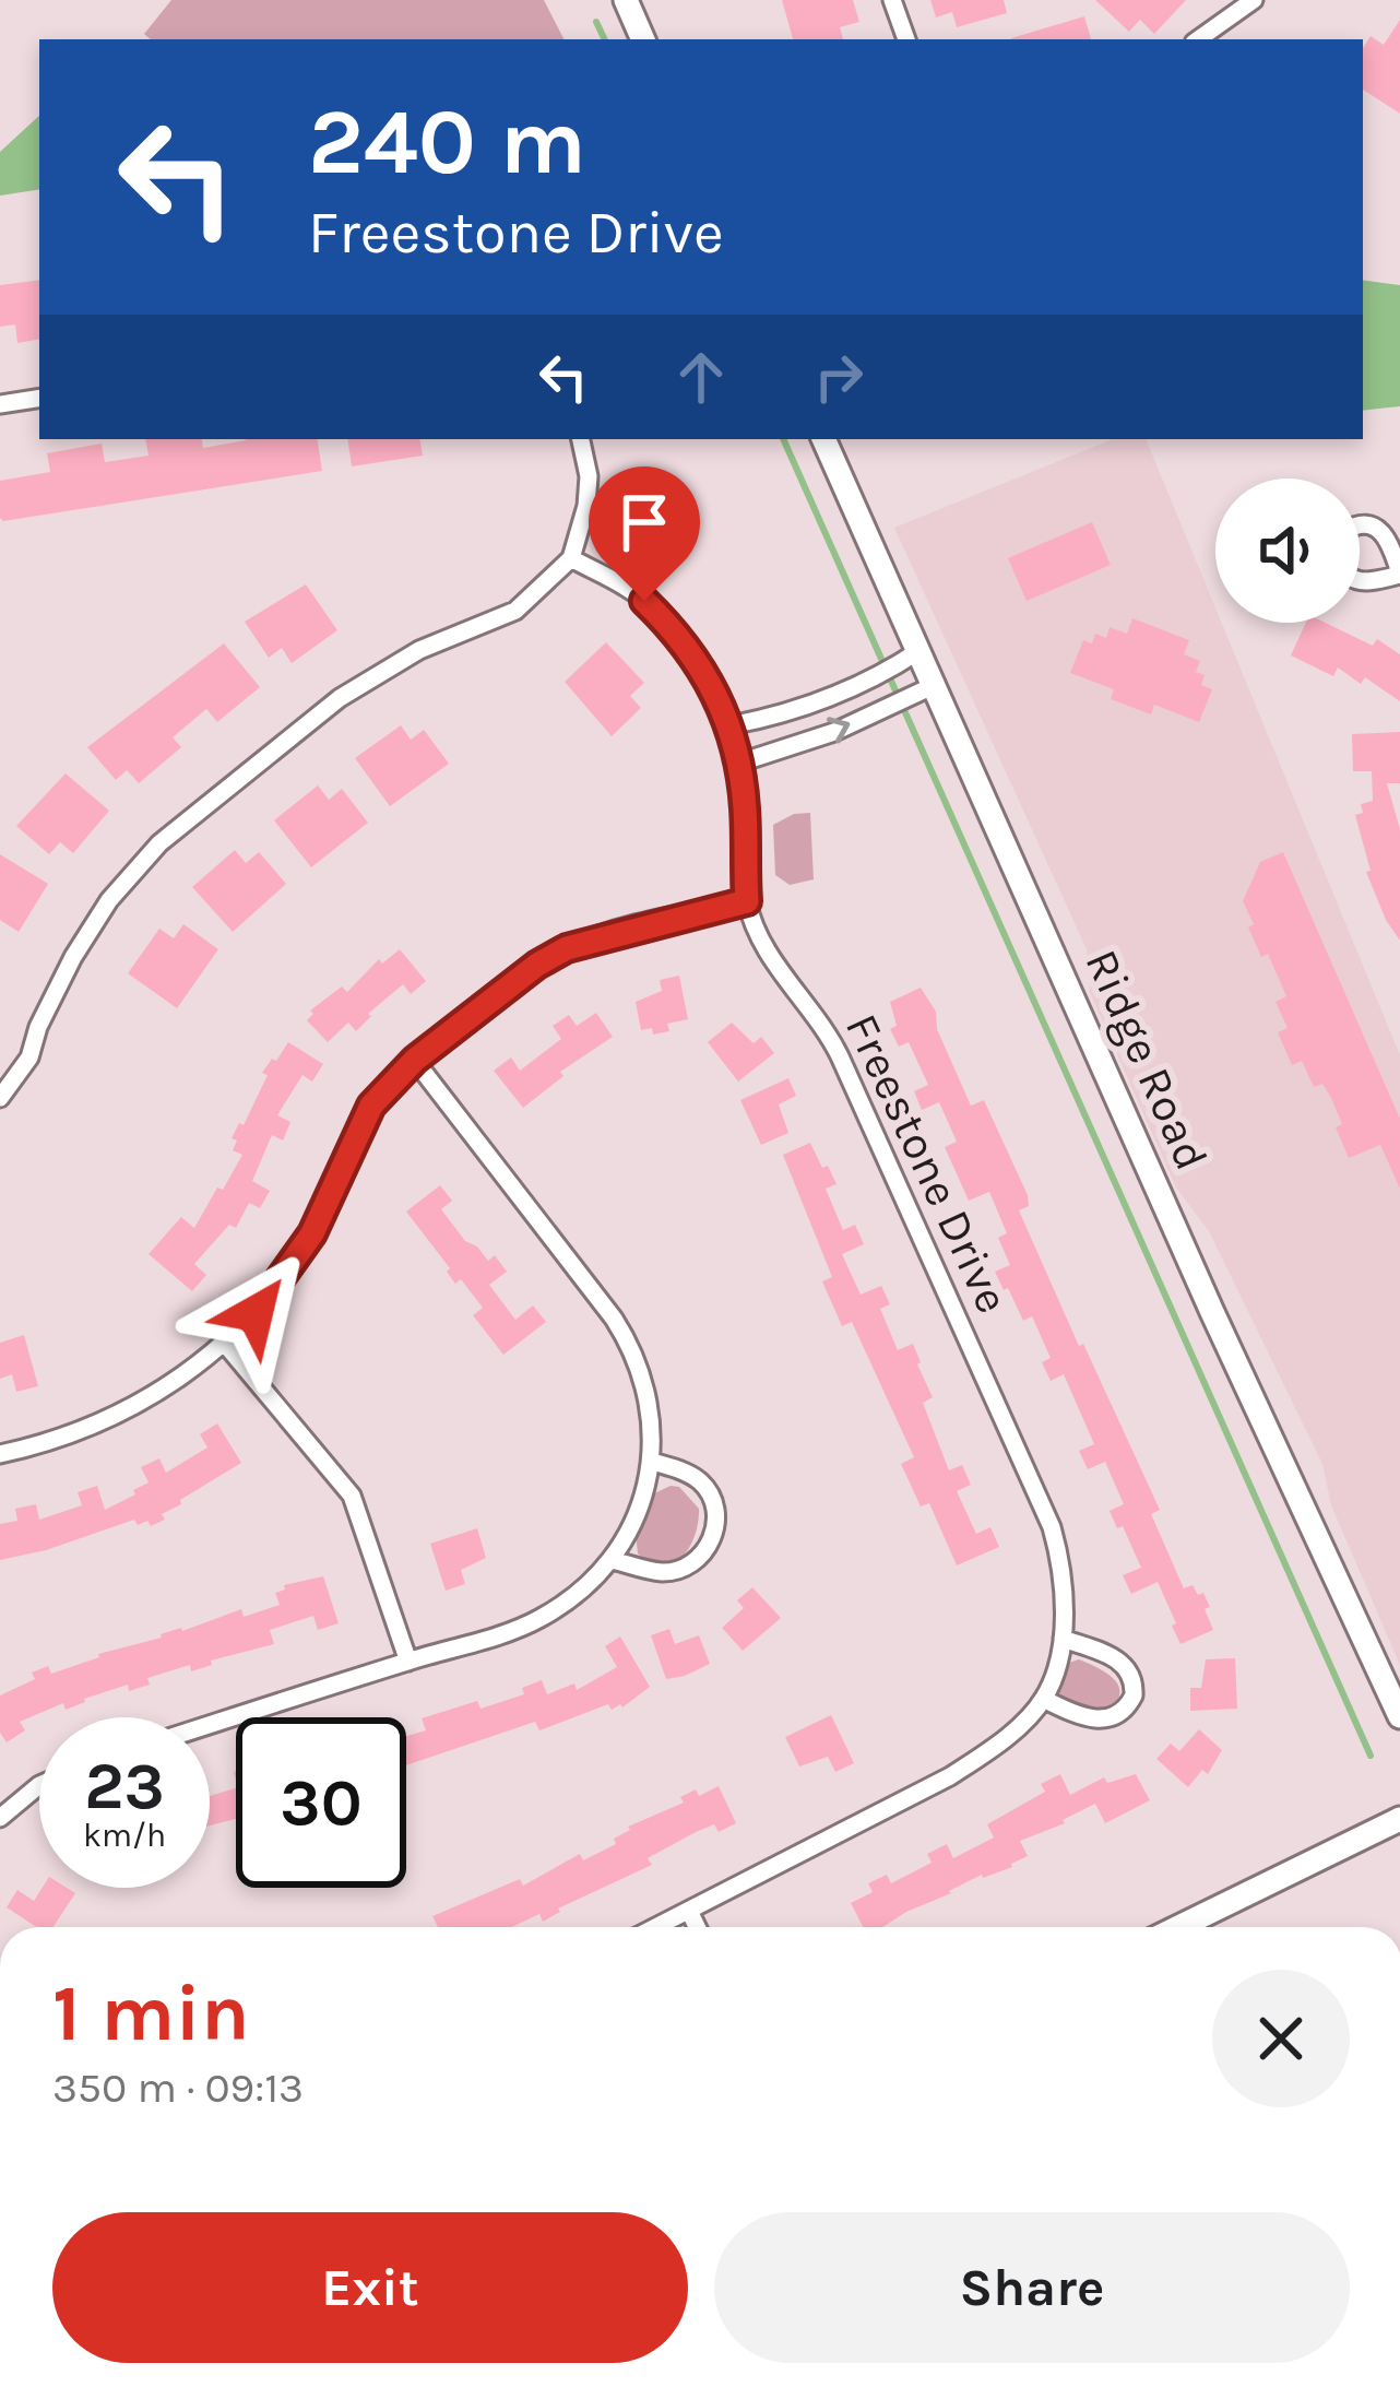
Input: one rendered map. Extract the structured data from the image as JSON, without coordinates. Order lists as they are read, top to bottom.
{
  "streets": {
    "street": ["Ridge Road", "Freestone Drive"]
  },
  "page": {
    "turn": ["240 m", "Freestone Drive"],
    "speed": "23 km/h",
    "limit": "30",
    "heading": ["1 min", "350 m · 09:13"],
    "buttons": ["Exit", "Share"]
  }
}
